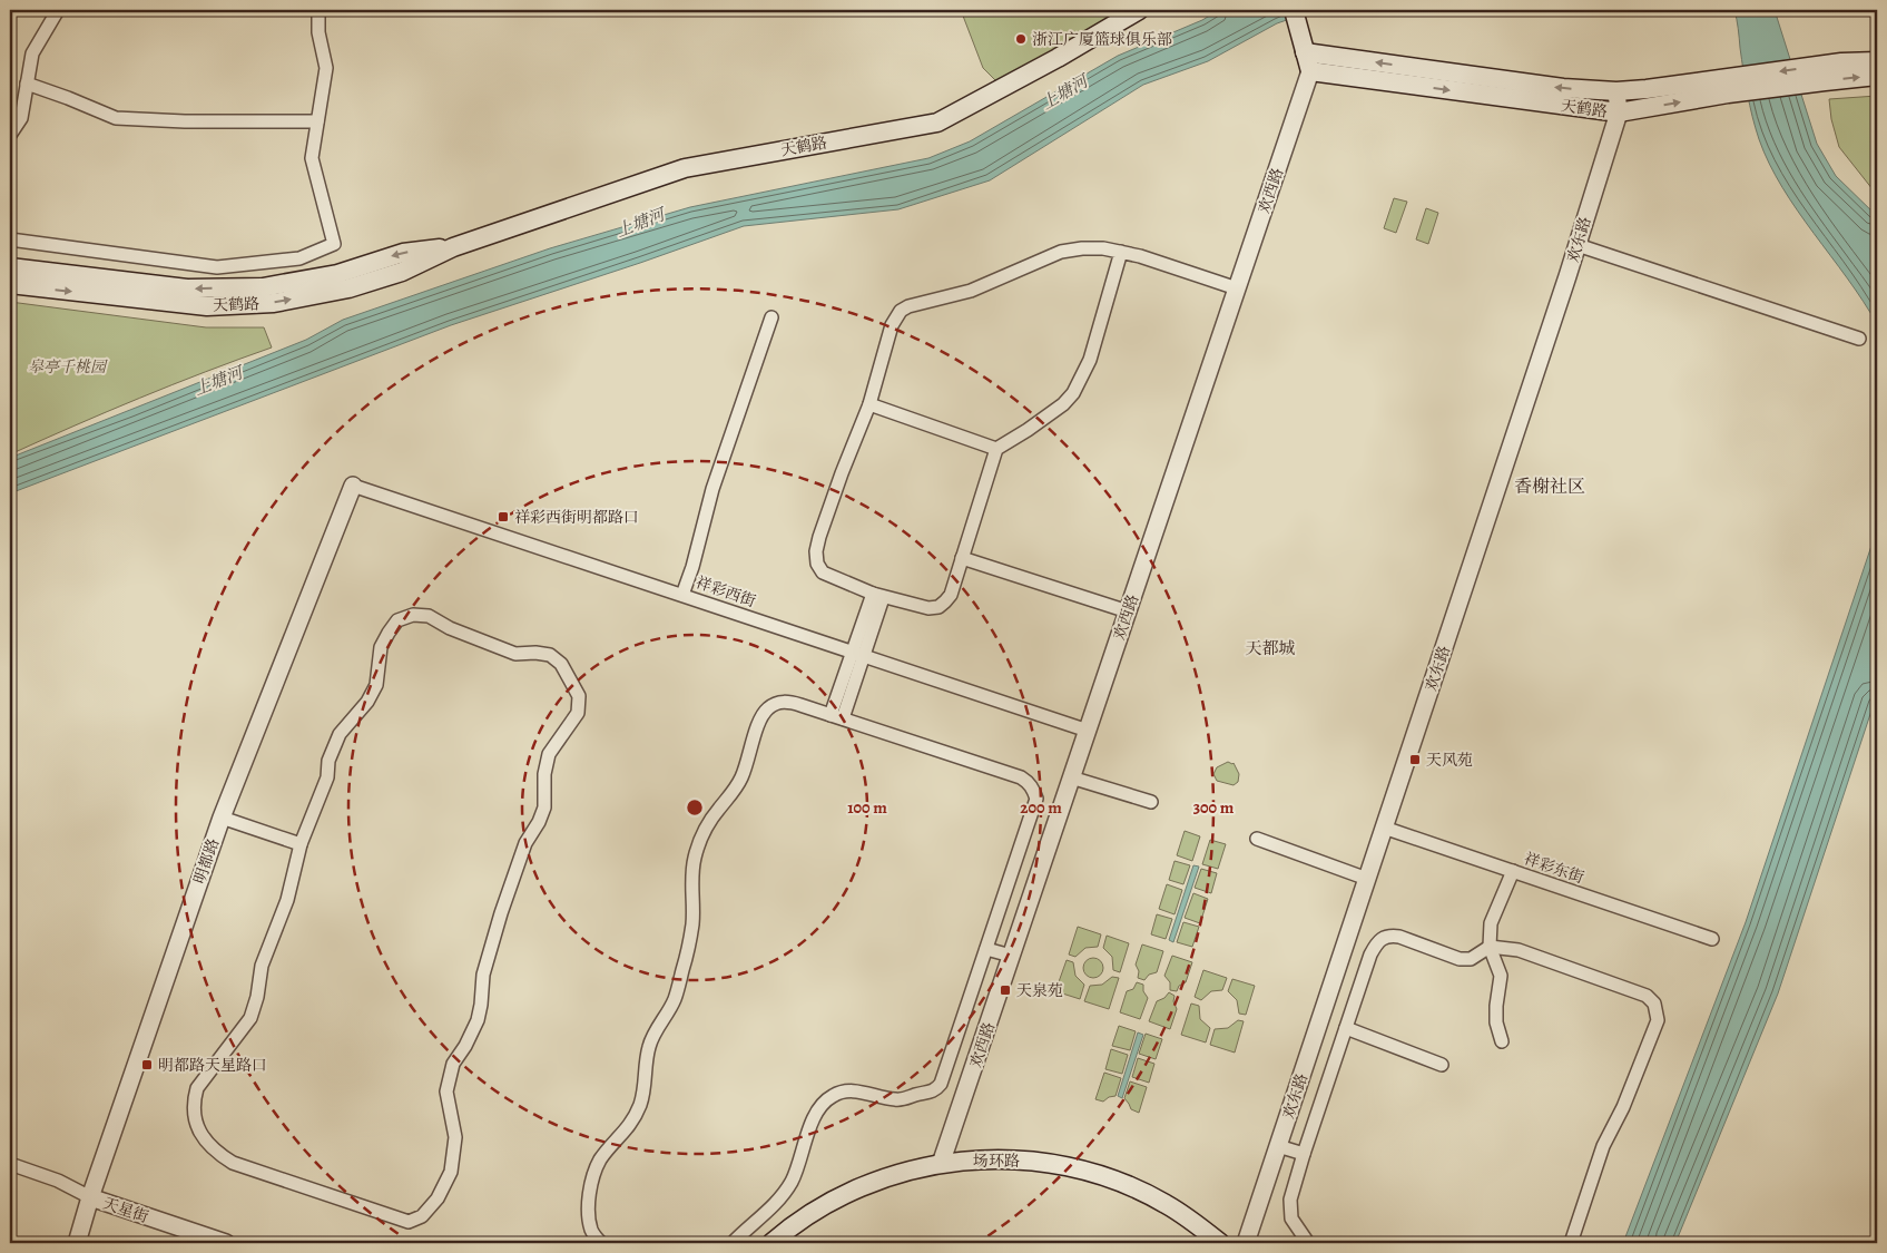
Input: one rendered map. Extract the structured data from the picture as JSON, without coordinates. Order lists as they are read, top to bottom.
{
  "streets": {
    "main road": ["天鹤路", "场环路"],
    "street": [
      "欢西路",
      "欢东路",
      "祥彩西街",
      "明都路",
      "祥彩东街",
      "天星街"
    ]
  },
  "crossings": [
    ["天鹤路", "欢西路"],
    ["天鹤路", "欢东路"],
    ["欢西路", "祥彩西街"],
    ["欢西路", "场环路"],
    ["欢东路", "祥彩东街"],
    ["祥彩西街", "明都路"],
    ["明都路", "天星街"]
  ],
  "districts": ["香榭社区", "天都城"],
  "water": ["上塘河"],
  "parks": ["皋亭千桃园"],
  "places": {
    "other": ["浙江广厦篮球俱乐部"],
    "transit": [
      "祥彩西街明都路口",
      "天风苑",
      "天泉苑",
      "明都路天星路口"
    ]
  },
  "rings": ["100 m", "200 m", "300 m"]
}
